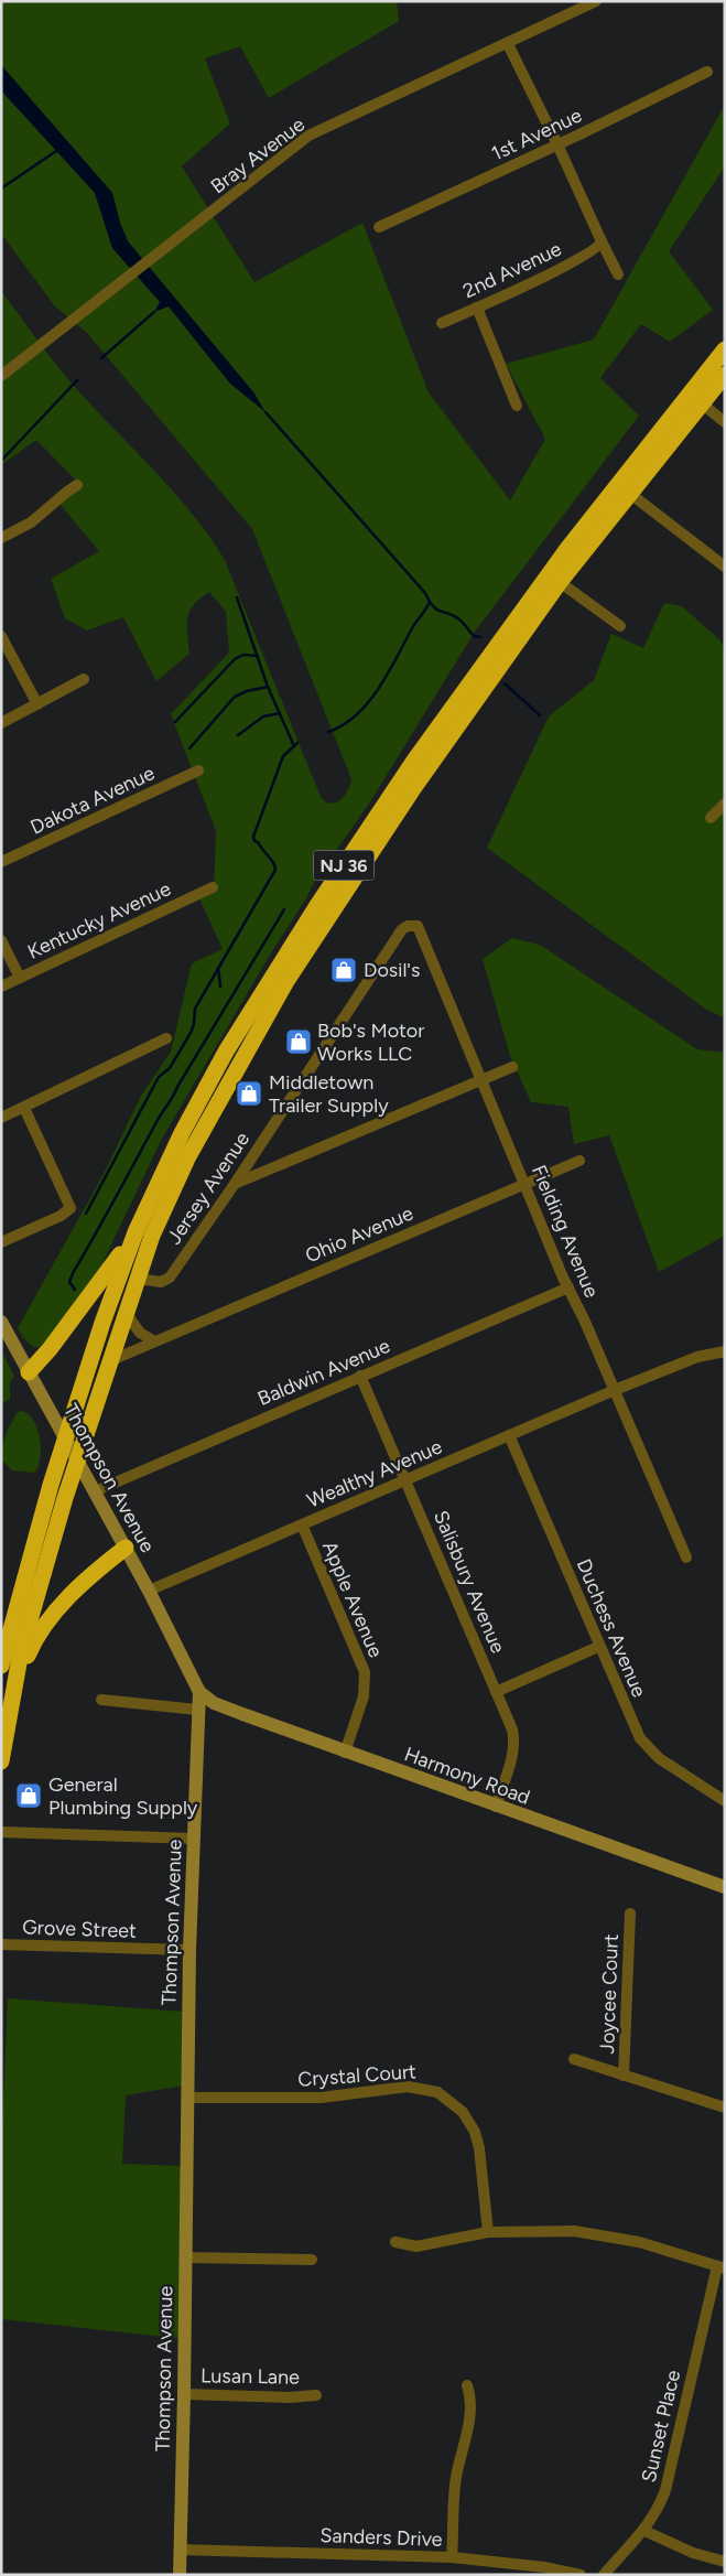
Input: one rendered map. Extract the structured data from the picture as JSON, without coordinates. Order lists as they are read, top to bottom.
{
  "streets": {
    "highway": ["NJ 36"],
    "street": [
      "1st Avenue",
      "Bray Avenue",
      "2nd Avenue",
      "Dakota Avenue",
      "Kentucky Avenue",
      "Jersey Avenue",
      "Fielding Avenue",
      "Ohio Avenue",
      "Baldwin Avenue",
      "Wealthy Avenue",
      "Thompson Avenue",
      "Salisbury Avenue",
      "Apple Avenue",
      "Duchess Avenue",
      "Harmony Road",
      "Grove Street",
      "Joycee Court",
      "Crystal Court",
      "Lusan Lane",
      "Sunset Place",
      "Sanders Drive"
    ]
  },
  "crossings": [
    ["NJ 36", "Jersey Avenue"],
    ["NJ 36", "Ohio Avenue"],
    ["NJ 36", "Thompson Avenue"],
    ["Jersey Avenue", "Fielding Avenue"],
    ["Fielding Avenue", "Ohio Avenue"],
    ["Fielding Avenue", "Baldwin Avenue"],
    ["Fielding Avenue", "Wealthy Avenue"],
    ["Baldwin Avenue", "Thompson Avenue"],
    ["Baldwin Avenue", "Salisbury Avenue"],
    ["Wealthy Avenue", "Thompson Avenue"],
    ["Wealthy Avenue", "Salisbury Avenue"],
    ["Wealthy Avenue", "Apple Avenue"],
    ["Wealthy Avenue", "Duchess Avenue"],
    ["Thompson Avenue", "Harmony Road"],
    ["Thompson Avenue", "Grove Street"],
    ["Thompson Avenue", "Crystal Court"],
    ["Thompson Avenue", "Lusan Lane"],
    ["Thompson Avenue", "Sanders Drive"],
    ["Salisbury Avenue", "Harmony Road"],
    ["Apple Avenue", "Harmony Road"]
  ],
  "places": {
    "shop": [
      "Dosil's",
      "Bob's Motor Works LLC",
      "Middletown Trailer Supply",
      "General Plumbing Supply"
    ]
  }
}
